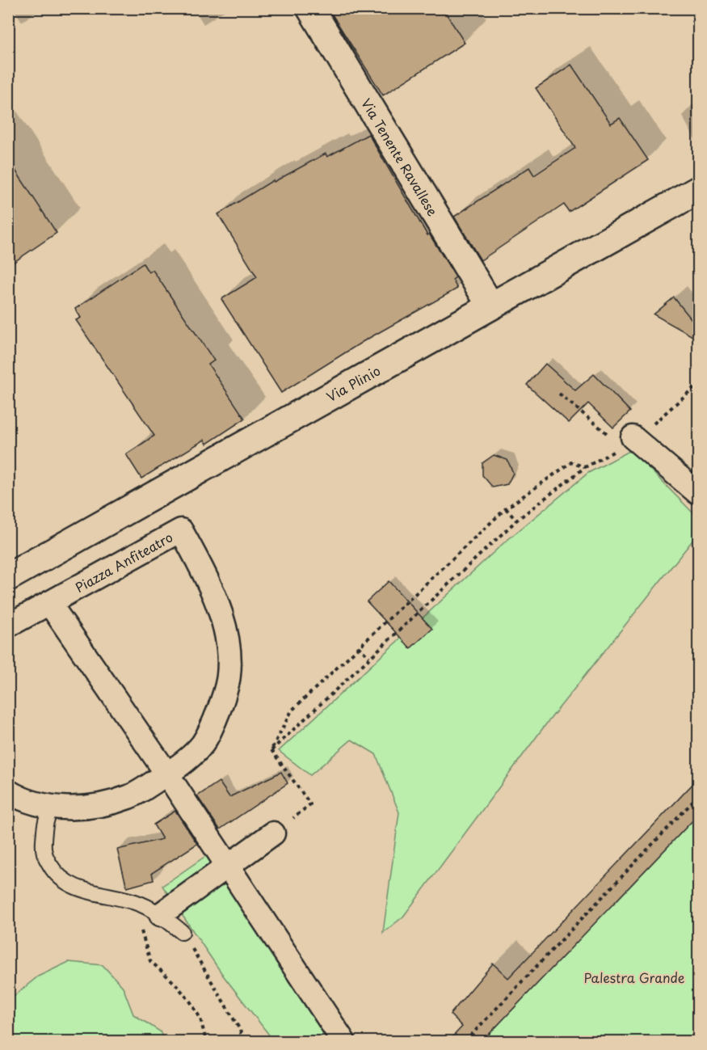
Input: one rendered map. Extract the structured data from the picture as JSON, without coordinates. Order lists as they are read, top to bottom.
{
  "streets": {
    "street": ["Via Tenente Ravallese", "Via Plinio", "Piazza Anfiteatro"]
  },
  "crossings": [
    ["Via Tenente Ravallese", "Via Plinio"]
  ],
  "parks": ["Palestra Grande"]
}
